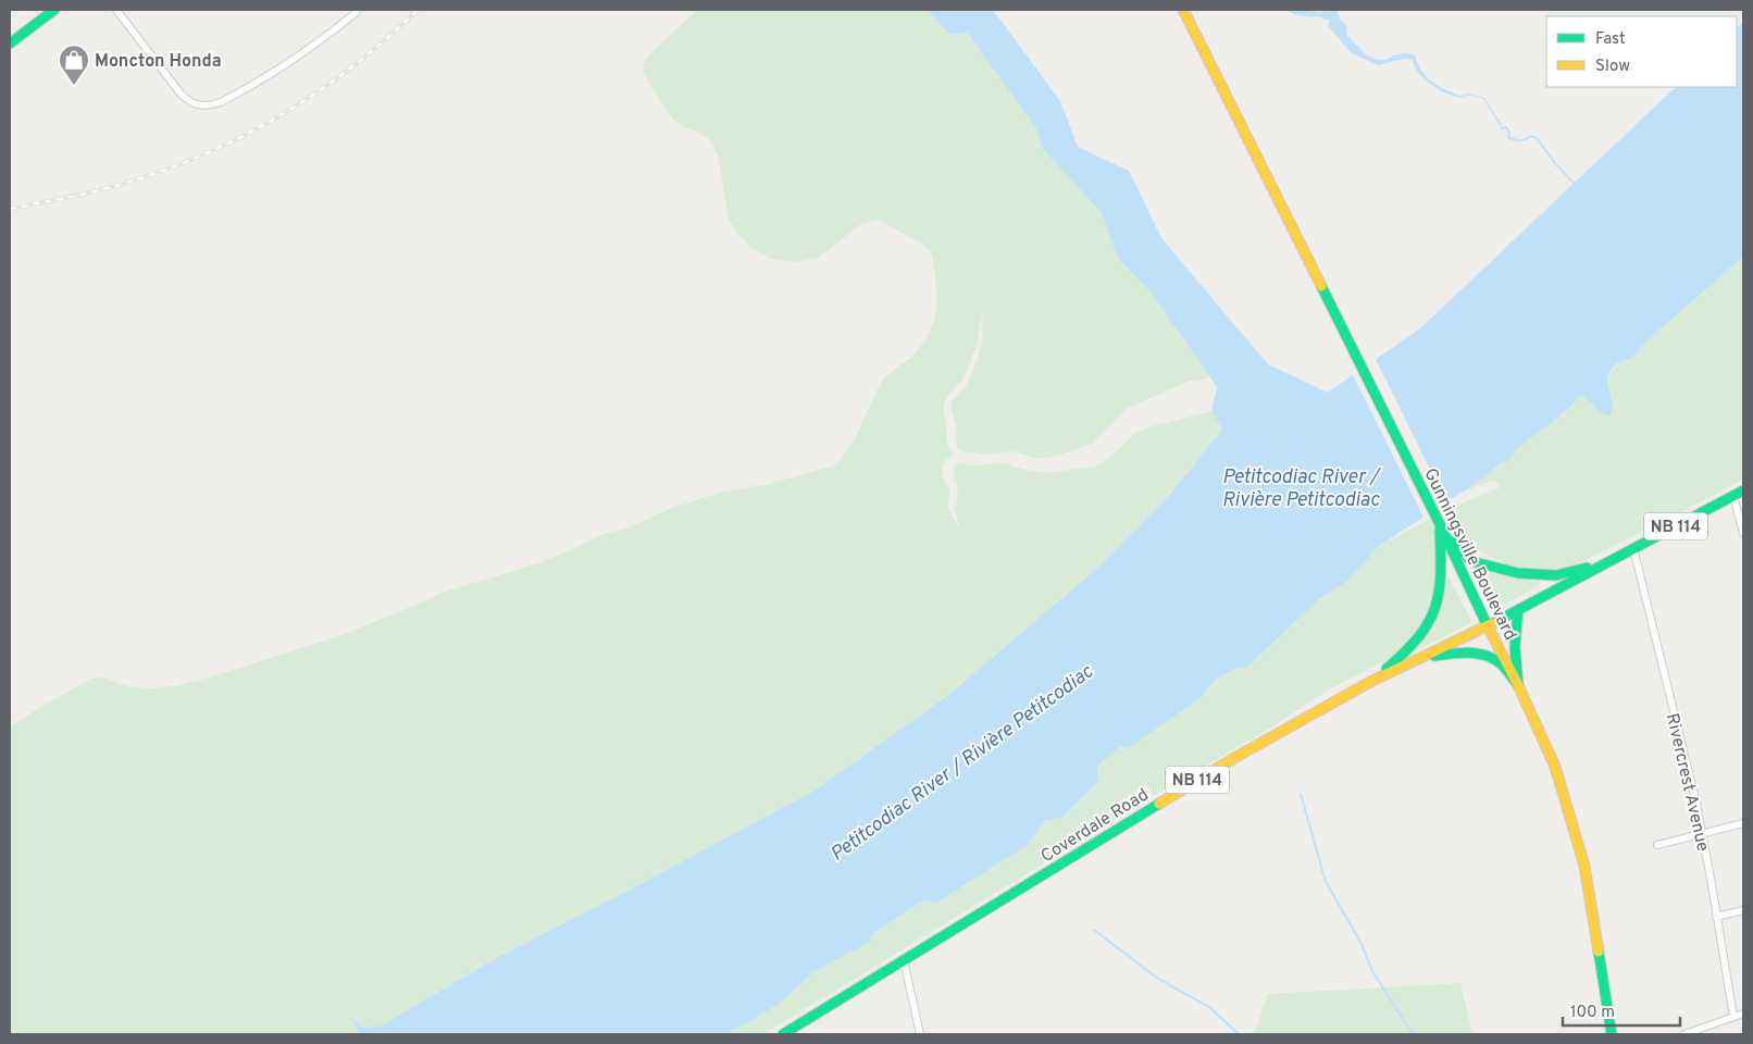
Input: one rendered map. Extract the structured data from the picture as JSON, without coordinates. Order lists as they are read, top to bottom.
{
  "streets": {
    "main road": ["NB 114", "Gunningsville Boulevard", "Coverdale Road"],
    "street": ["Rivercrest Avenue"]
  },
  "crossings": [
    ["NB 114", "Gunningsville Boulevard"],
    ["NB 114", "Rivercrest Avenue"],
    ["NB 114", "Coverdale Road"],
    ["Gunningsville Boulevard", "Coverdale Road"]
  ],
  "water": ["Petitcodiac River / Rivière Petitcodiac"],
  "places": {
    "shop": ["Moncton Honda"]
  },
  "legend": ["Fast", "Slow"],
  "scale_bar": "100 m"
}
